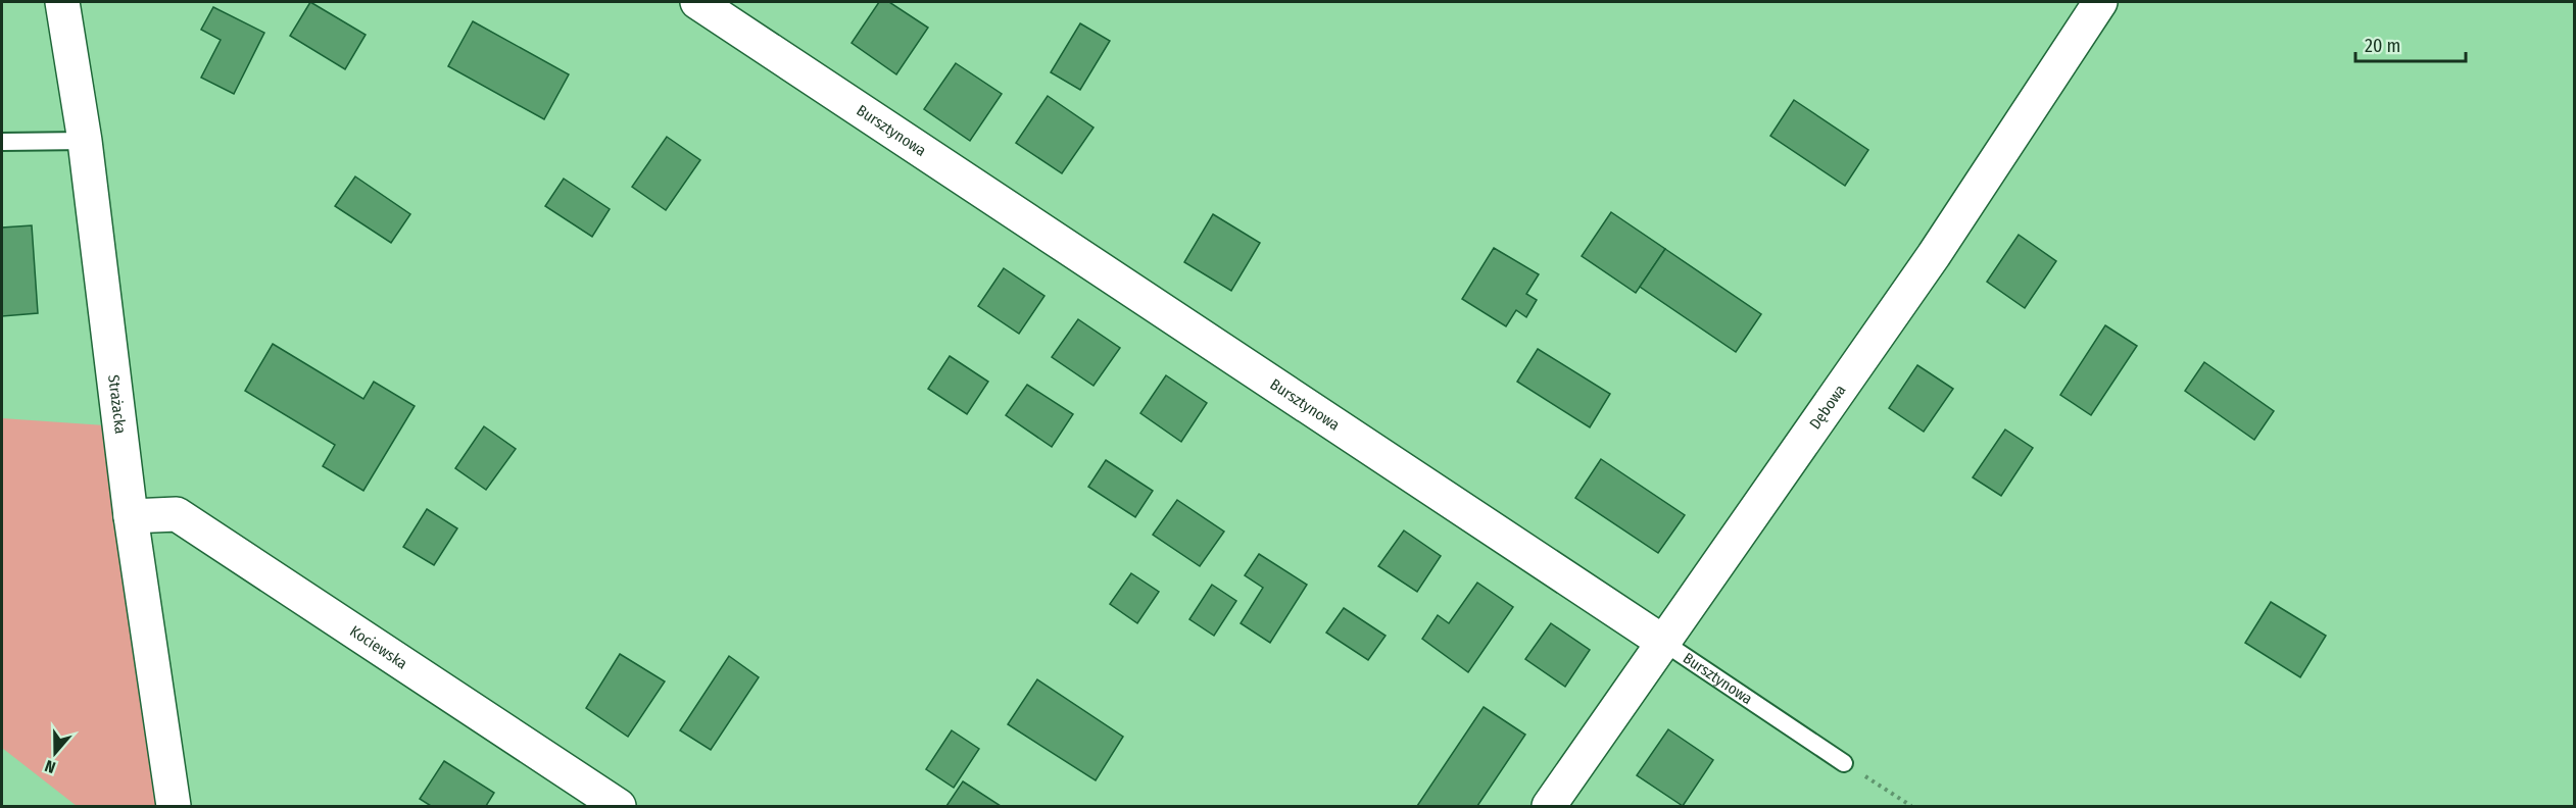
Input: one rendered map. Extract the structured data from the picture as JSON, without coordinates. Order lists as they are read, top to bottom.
{
  "streets": {
    "street": [
      "Bursztynowa",
      "Strażacka",
      "Dębowa",
      "Kociewska"
    ]
  },
  "crossings": [
    ["Bursztynowa", "Dębowa"],
    ["Strażacka", "Kociewska"]
  ],
  "scale_bar": "20 m",
  "north": "bottom"
}
